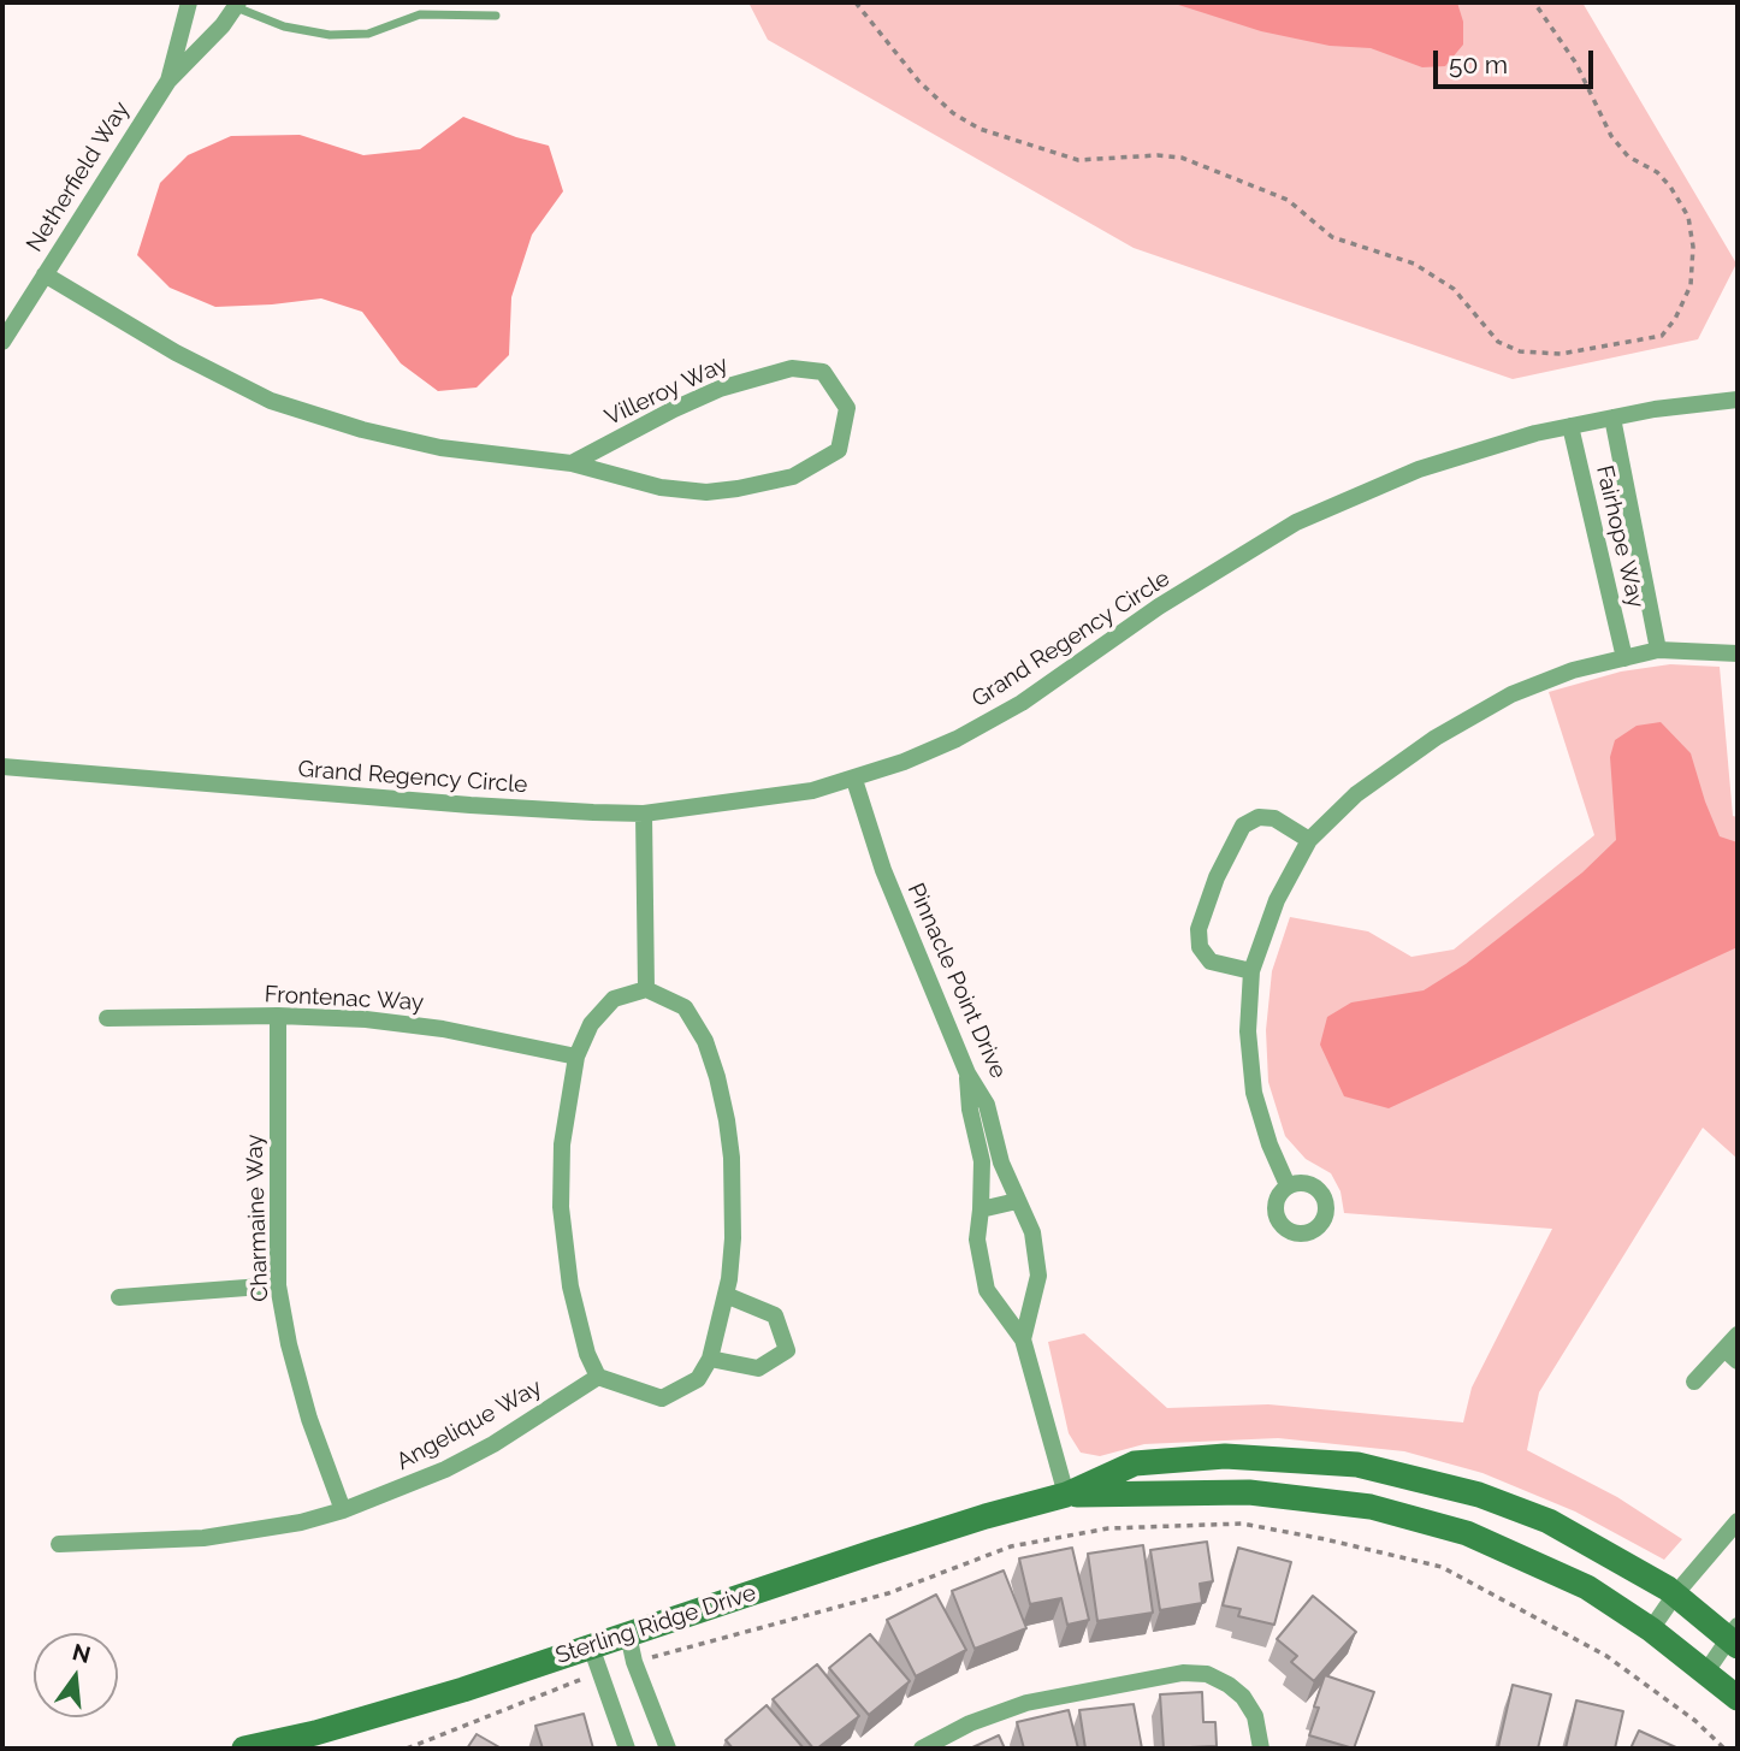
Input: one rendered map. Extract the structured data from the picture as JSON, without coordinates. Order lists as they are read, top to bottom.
{
  "streets": {
    "street": [
      "Netherfield Way",
      "Villeroy Way",
      "Fairhope Way",
      "Grand Regency Circle",
      "Pinnacle Point Drive",
      "Frontenac Way",
      "Charmaine Way",
      "Angelique Way",
      "Sterling Ridge Drive"
    ]
  },
  "crossings": [
    ["Netherfield Way", "Villeroy Way"],
    ["Fairhope Way", "Grand Regency Circle"],
    ["Grand Regency Circle", "Pinnacle Point Drive"],
    ["Frontenac Way", "Charmaine Way"],
    ["Charmaine Way", "Angelique Way"]
  ],
  "scale_bar": "50 m",
  "north": "top"
}
